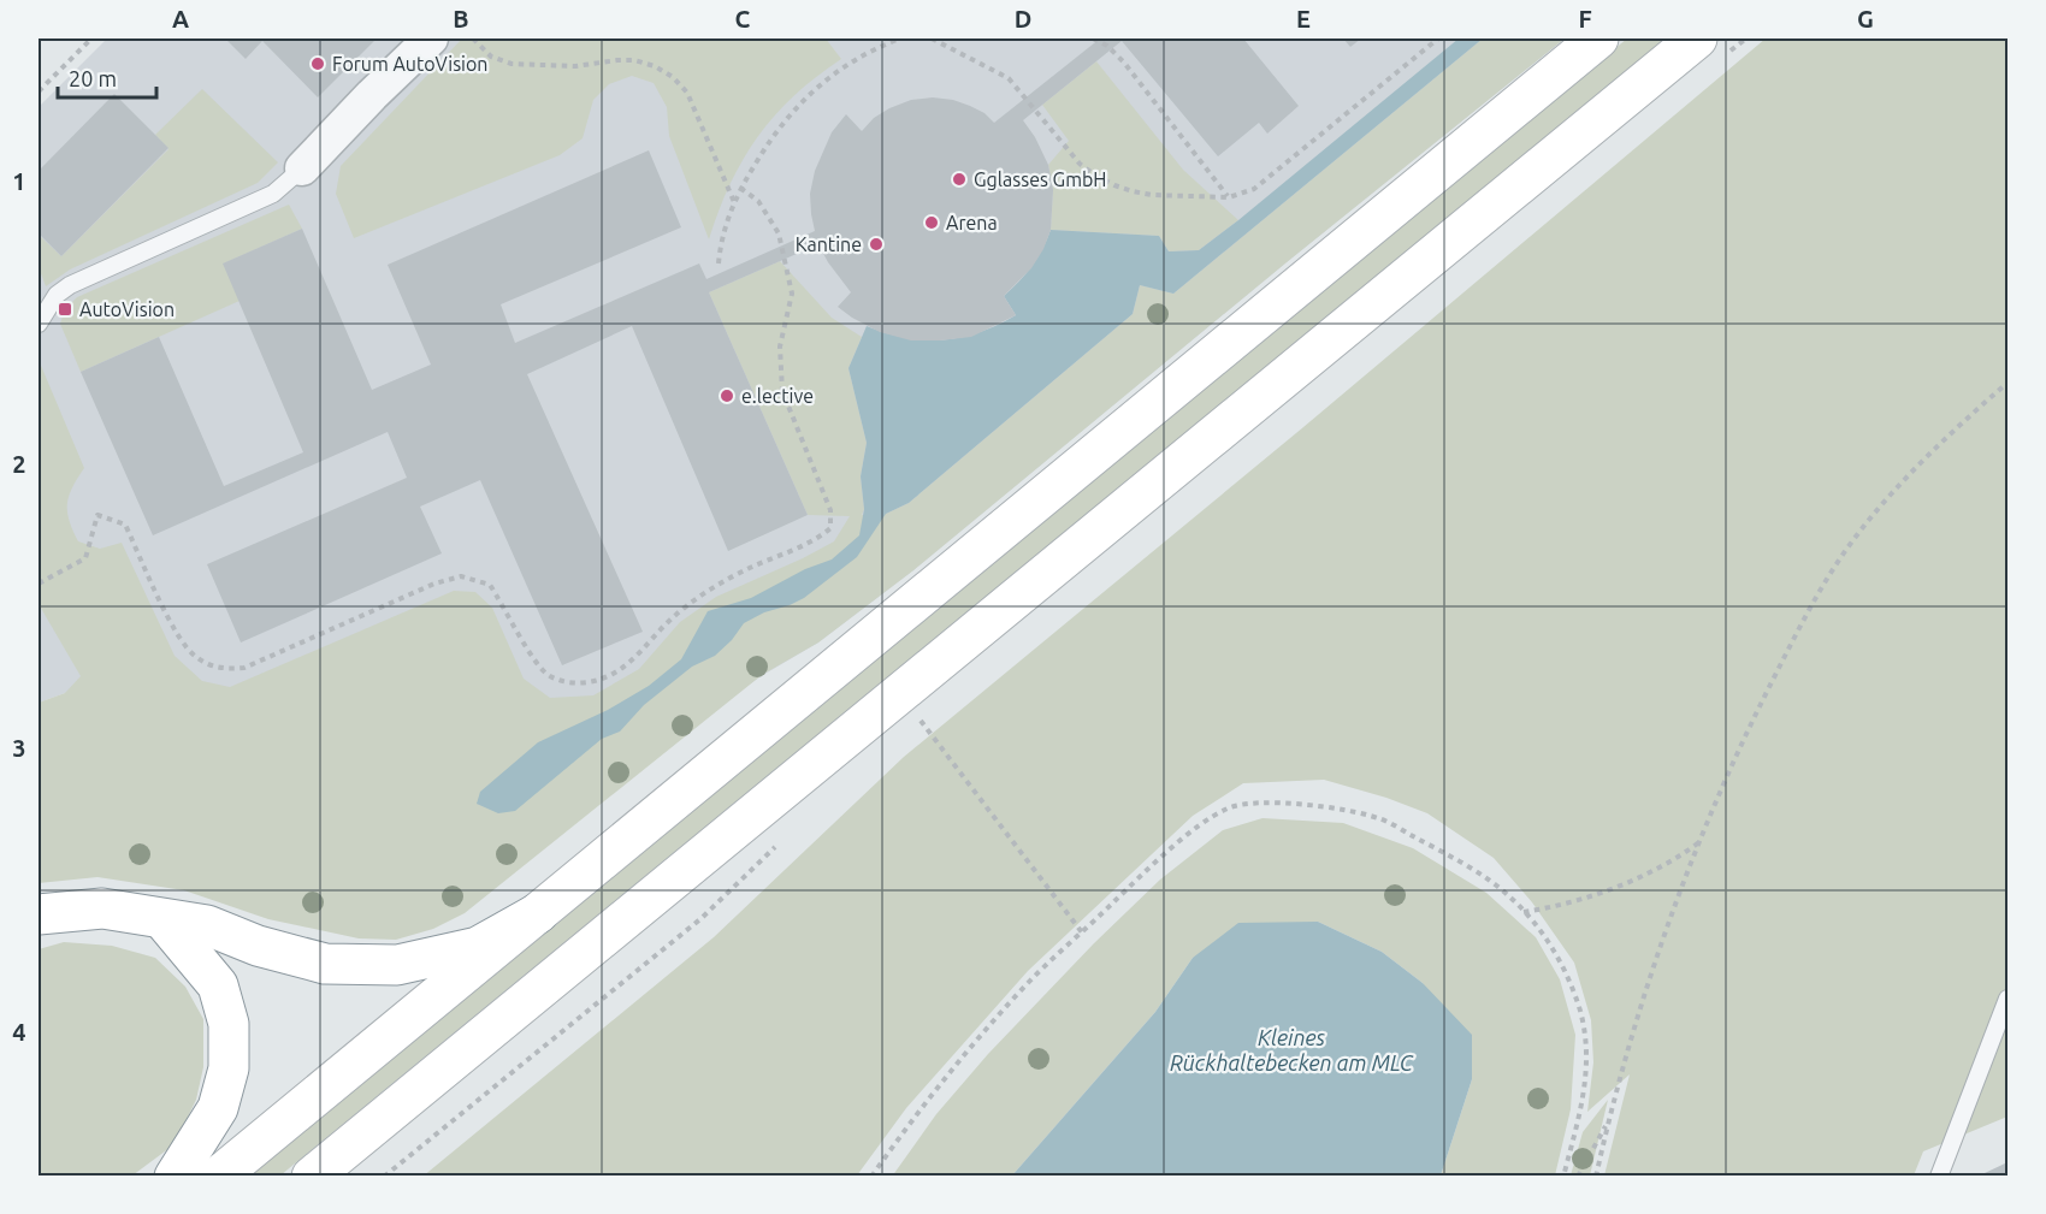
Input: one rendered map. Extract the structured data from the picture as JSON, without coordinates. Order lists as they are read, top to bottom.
{
  "water": ["Kleines Rückhaltebecken am MLC"],
  "places": {
    "other": [
      "Forum AutoVision",
      "Gglasses GmbH",
      "Arena",
      "Kantine",
      "e.lective"
    ],
    "transit": ["AutoVision"]
  },
  "scale_bar": "20 m",
  "grid": {
    "columns": [
      "A",
      "B",
      "C",
      "D",
      "E",
      "F",
      "G"
    ],
    "rows": [
      "1",
      "2",
      "3",
      "4"
    ]
  }
}
